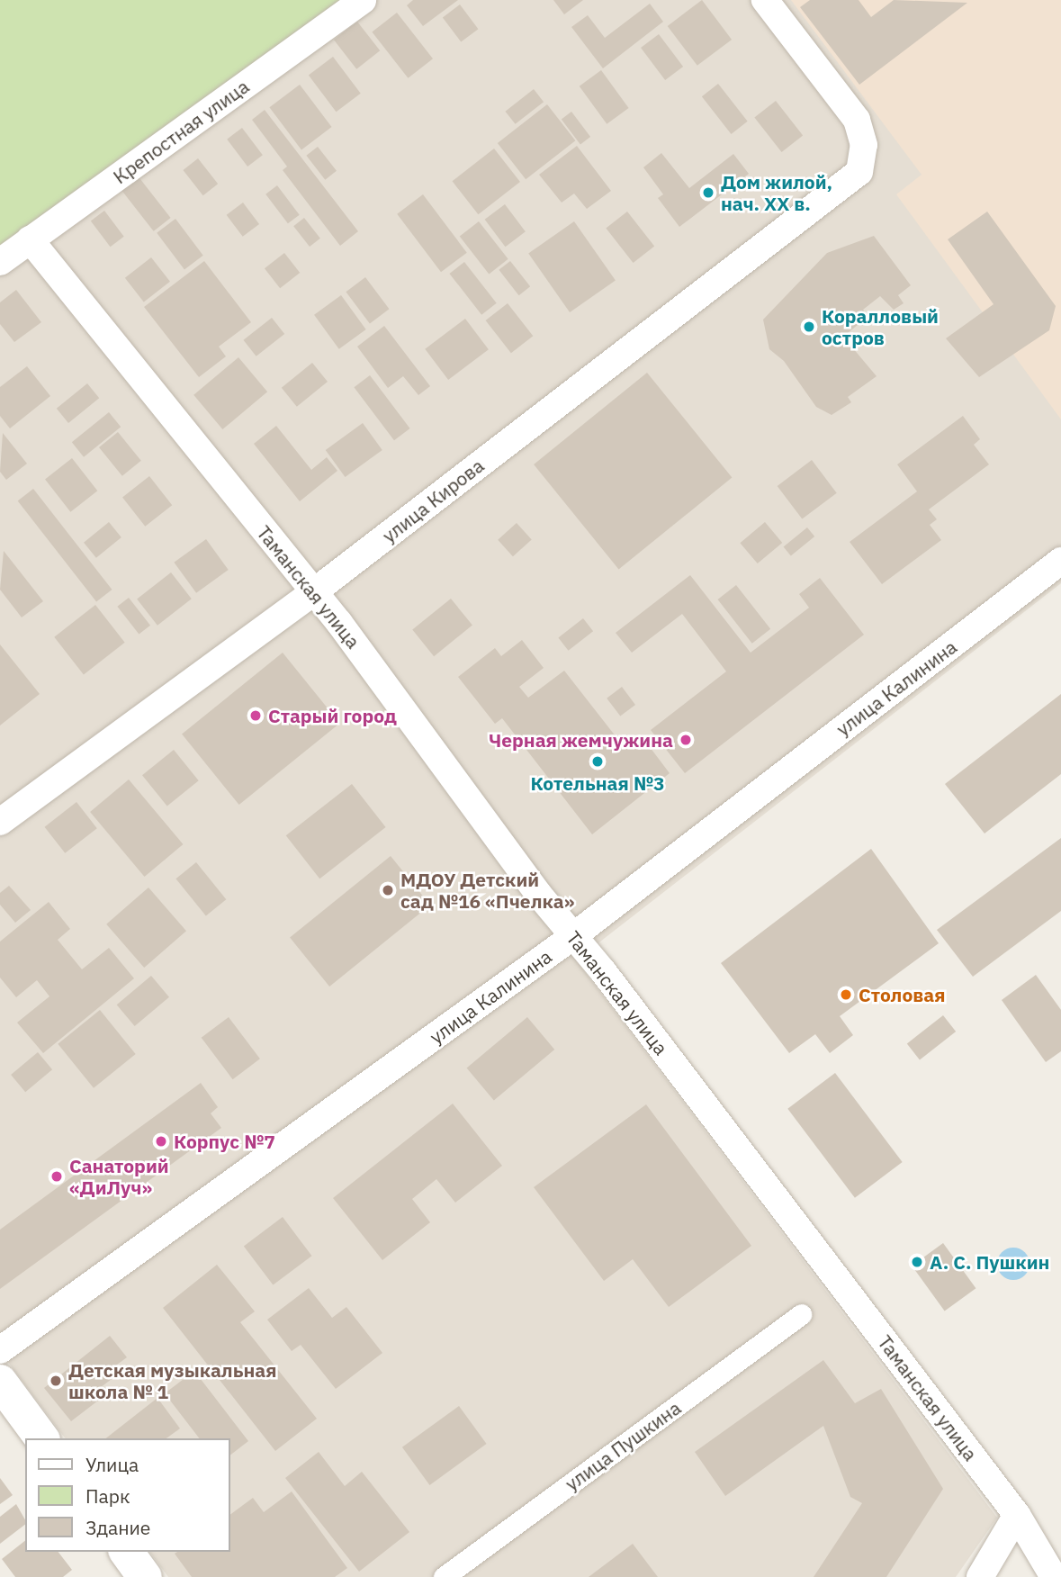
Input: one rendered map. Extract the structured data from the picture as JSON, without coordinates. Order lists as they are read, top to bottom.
{
  "streets": {
    "street": [
      "Крепостная улица",
      "улица Кирова",
      "Таманская улица",
      "улица Калинина",
      "улица Пушкина"
    ]
  },
  "crossings": [
    ["Крепостная улица", "Таманская улица"],
    ["улица Кирова", "Таманская улица"],
    ["Таманская улица", "улица Калинина"]
  ],
  "places": [
    "Дом жилой, нач. XX в.",
    "Коралловый остров",
    "Старый город",
    "Черная жемчужина",
    "Котельная №3",
    "МДОУ Детский сад №16 «Пчелка»",
    "Столовая",
    "Корпус №7",
    "Санаторий «ДиЛуч»",
    "А. С. Пушкин",
    "Детская музыкальная школа № 1"
  ],
  "legend": ["Улица", "Парк", "Здание"]
}
